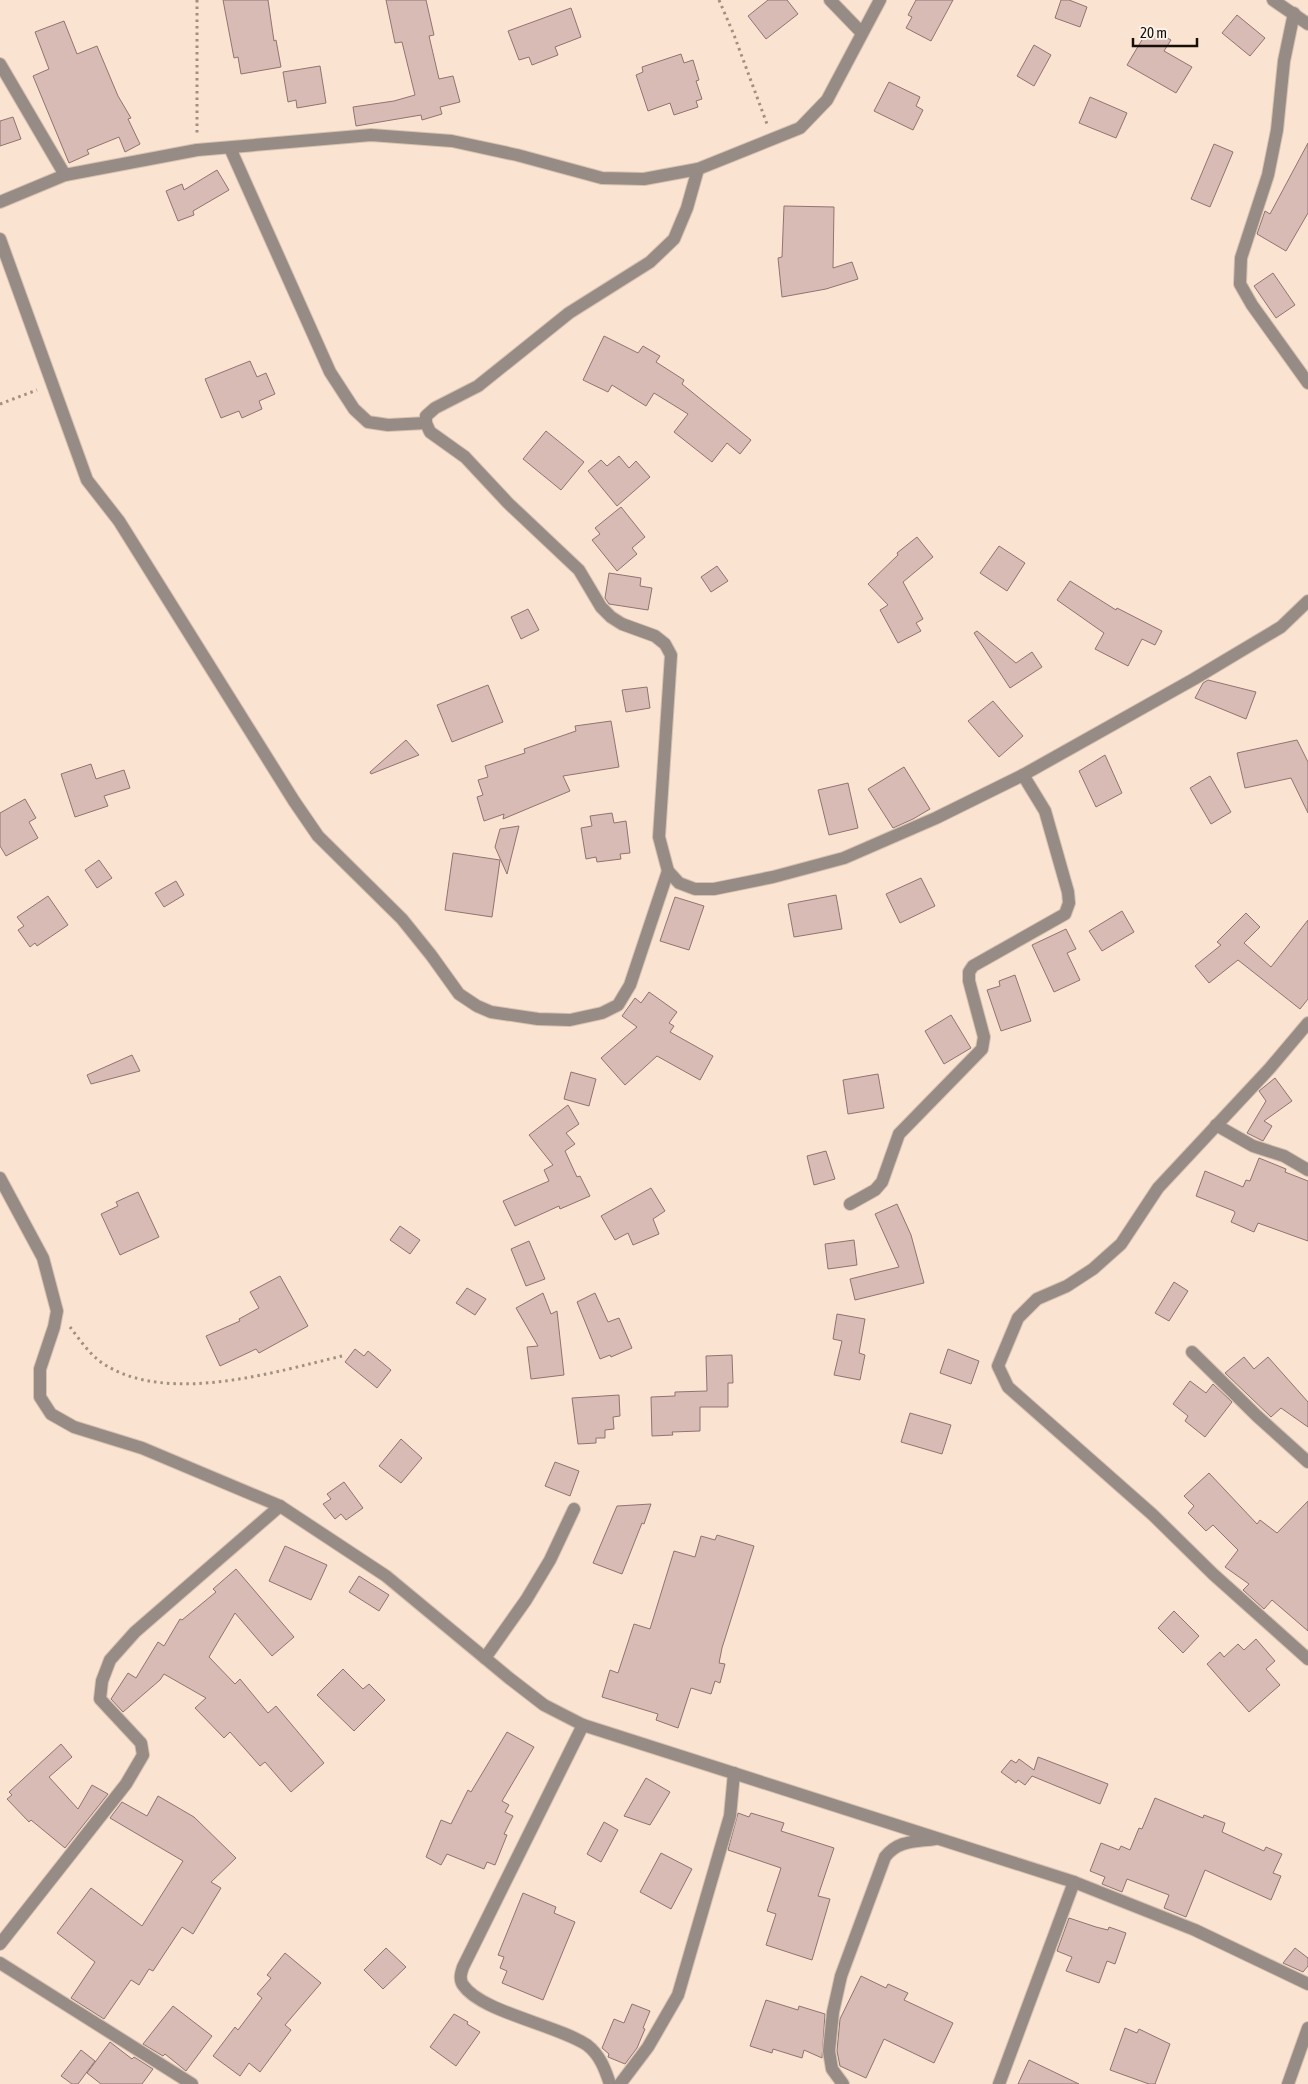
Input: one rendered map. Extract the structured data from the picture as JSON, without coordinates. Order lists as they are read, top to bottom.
{
  "scale_bar": "20 m"
}
